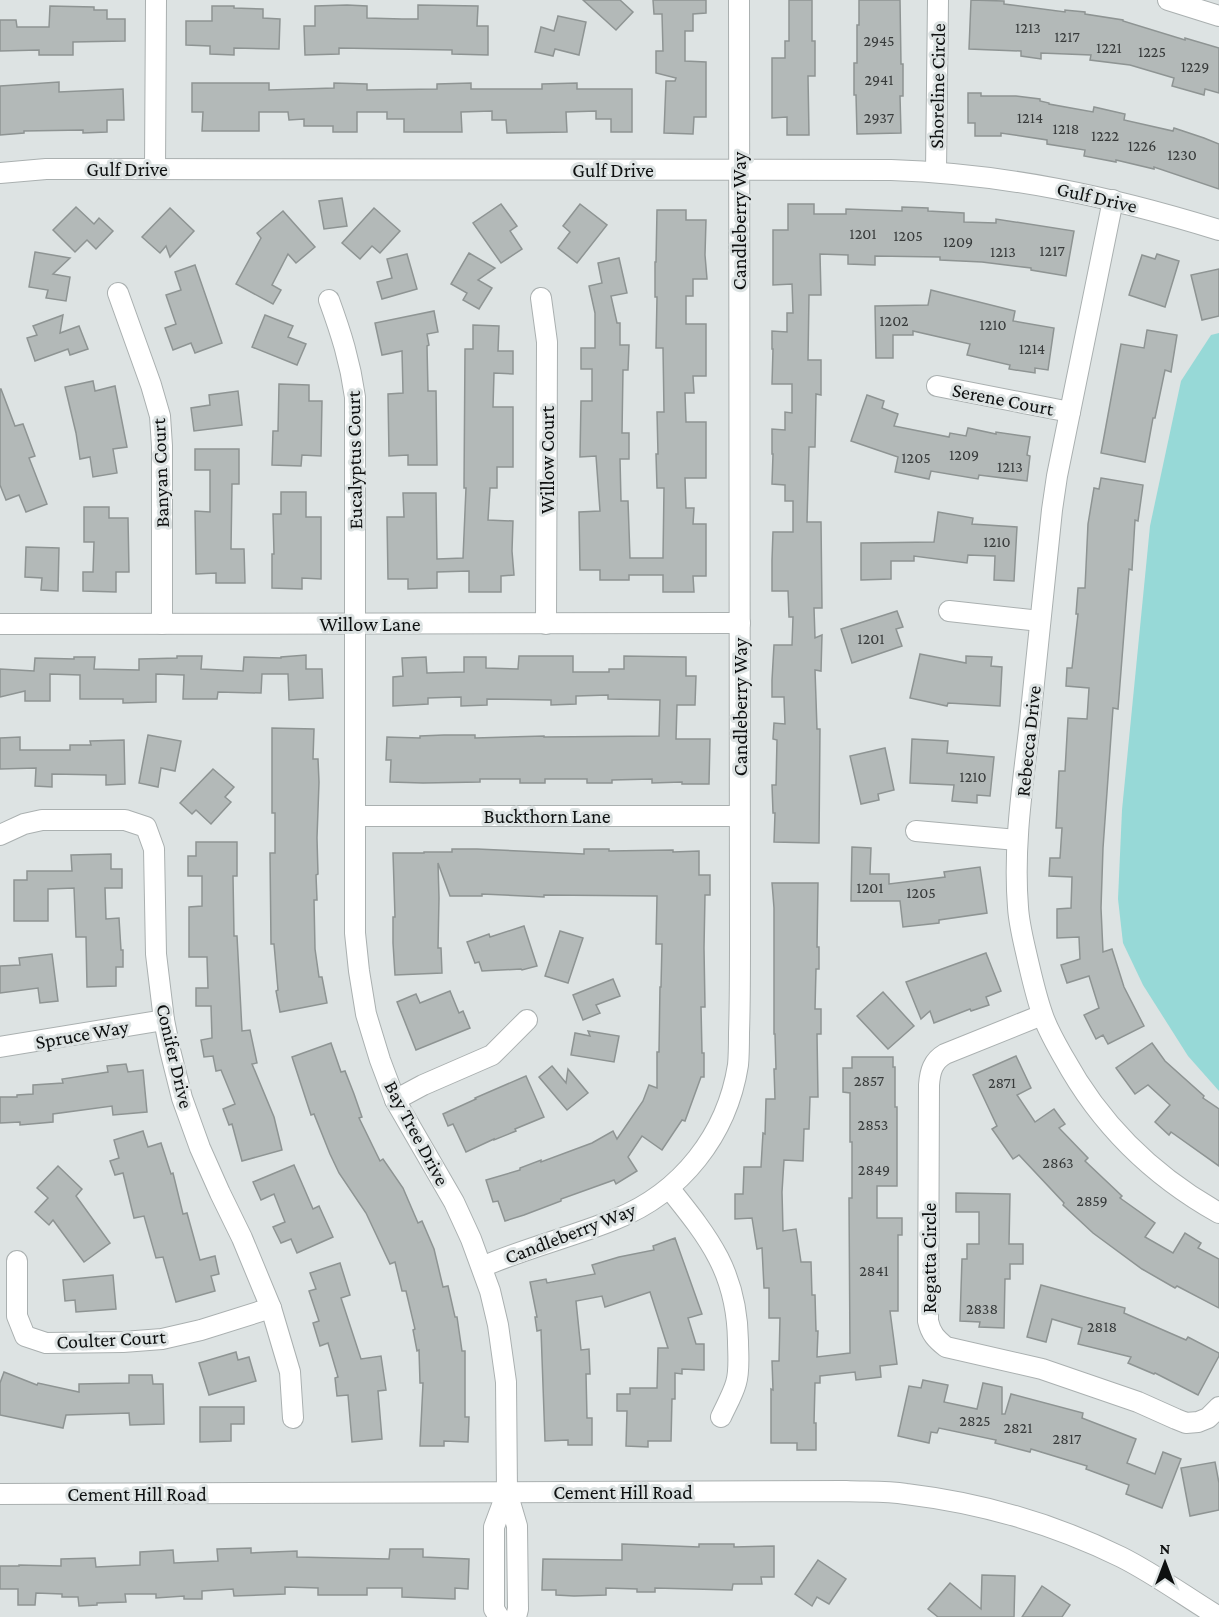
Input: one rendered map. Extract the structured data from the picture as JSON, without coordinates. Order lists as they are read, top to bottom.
{
  "streets": {
    "street": [
      "Shoreline Circle",
      "Gulf Drive",
      "Candleberry Way",
      "Serene Court",
      "Eucalyptus Court",
      "Willow Court",
      "Banyan Court",
      "Willow Lane",
      "Rebecca Drive",
      "Buckthorn Lane",
      "Spruce Way",
      "Conifer Drive",
      "Bay Tree Drive",
      "Regatta Circle",
      "Coulter Court",
      "Cement Hill Road"
    ]
  },
  "crossings": [
    ["Shoreline Circle", "Gulf Drive"],
    ["Gulf Drive", "Candleberry Way"],
    ["Gulf Drive", "Rebecca Drive"],
    ["Candleberry Way", "Willow Lane"],
    ["Candleberry Way", "Buckthorn Lane"],
    ["Candleberry Way", "Bay Tree Drive"],
    ["Serene Court", "Rebecca Drive"],
    ["Eucalyptus Court", "Willow Lane"],
    ["Eucalyptus Court", "Bay Tree Drive"],
    ["Willow Court", "Willow Lane"],
    ["Banyan Court", "Willow Lane"],
    ["Willow Lane", "Bay Tree Drive"],
    ["Rebecca Drive", "Regatta Circle"],
    ["Buckthorn Lane", "Bay Tree Drive"],
    ["Spruce Way", "Conifer Drive"],
    ["Conifer Drive", "Coulter Court"],
    ["Bay Tree Drive", "Cement Hill Road"]
  ],
  "house_numbers": [
    "1213",
    "1217",
    "2945",
    "1221",
    "1225",
    "1229",
    "2941",
    "2937",
    "1214",
    "1218",
    "1222",
    "1226",
    "1230",
    "1201",
    "1205",
    "1209",
    "1217",
    "1213",
    "1202",
    "1210",
    "1214",
    "1209",
    "1205",
    "1213",
    "1210",
    "1201",
    "1210",
    "1201",
    "1205",
    "2857",
    "2871",
    "2853",
    "2863",
    "2849",
    "2859",
    "2841",
    "2838",
    "2818",
    "2825",
    "2821",
    "2817"
  ],
  "north": "top"
}
